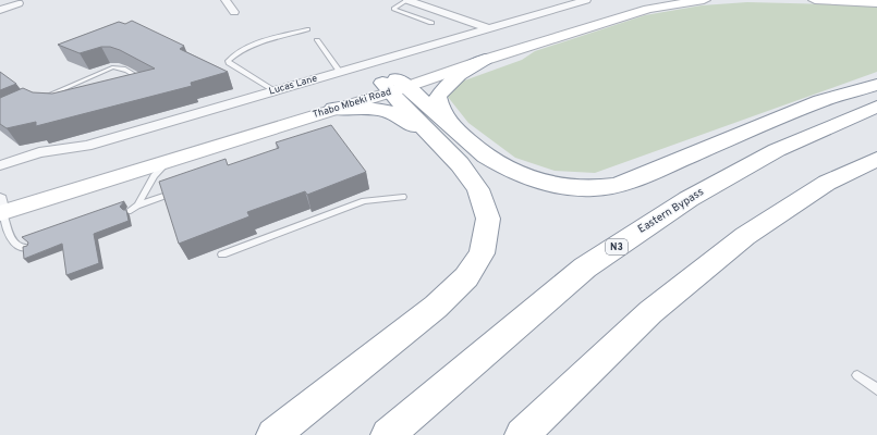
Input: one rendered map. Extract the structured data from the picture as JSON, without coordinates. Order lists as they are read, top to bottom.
{
  "streets": {
    "highway": ["Eastern Bypass", "N3"],
    "main road": ["Thabo Mbeki Road"],
    "street": ["Lucas Lane"]
  }
}
